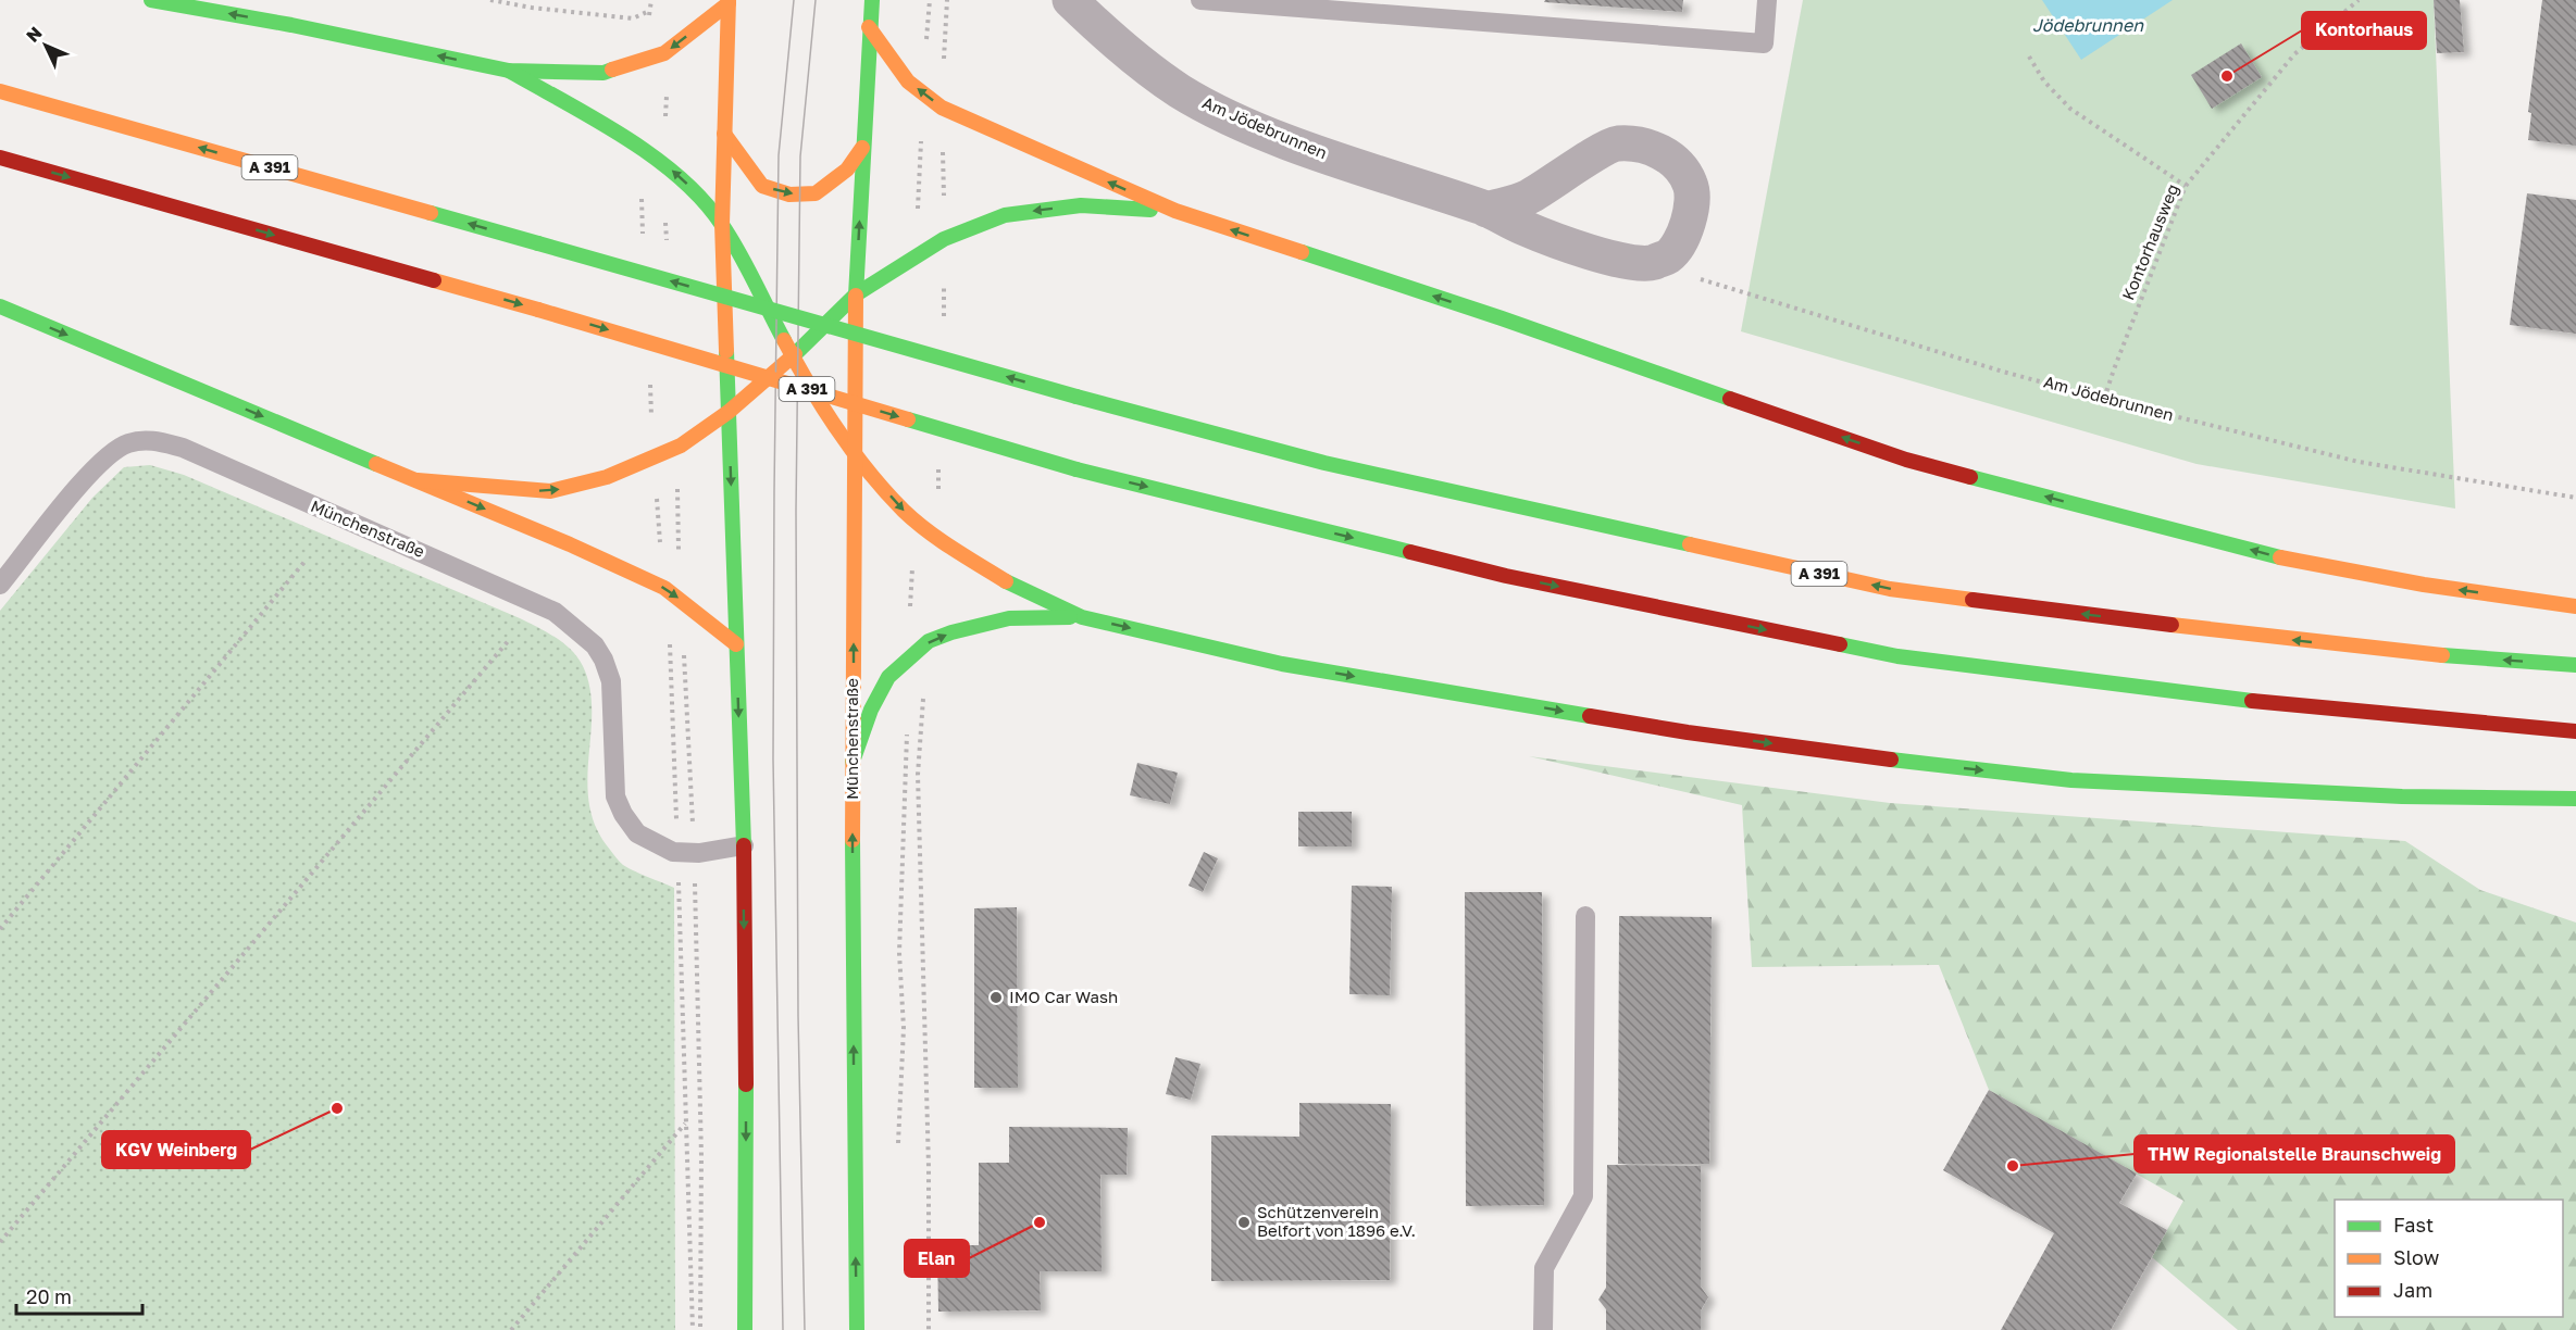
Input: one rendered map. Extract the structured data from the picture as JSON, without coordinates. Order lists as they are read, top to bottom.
{
  "streets": {
    "main road": ["A 391", "Münchenstraße"],
    "street": ["Am Jödebrunnen"],
    "path": ["Kontorhausweg"]
  },
  "crossings": [
    ["Am Jödebrunnen", "Kontorhausweg"]
  ],
  "water": ["Jödebrunnen"],
  "places": [
    "Kontorhaus",
    "IMO Car Wash",
    "KGV Weinberg",
    "THW Regionalstelle Braunschweig",
    "Elan",
    "Schützenverein Belfort von 1896 e.V."
  ],
  "legend": ["Fast", "Slow", "Jam"],
  "scale_bar": "20 m",
  "north": "top left"
}
